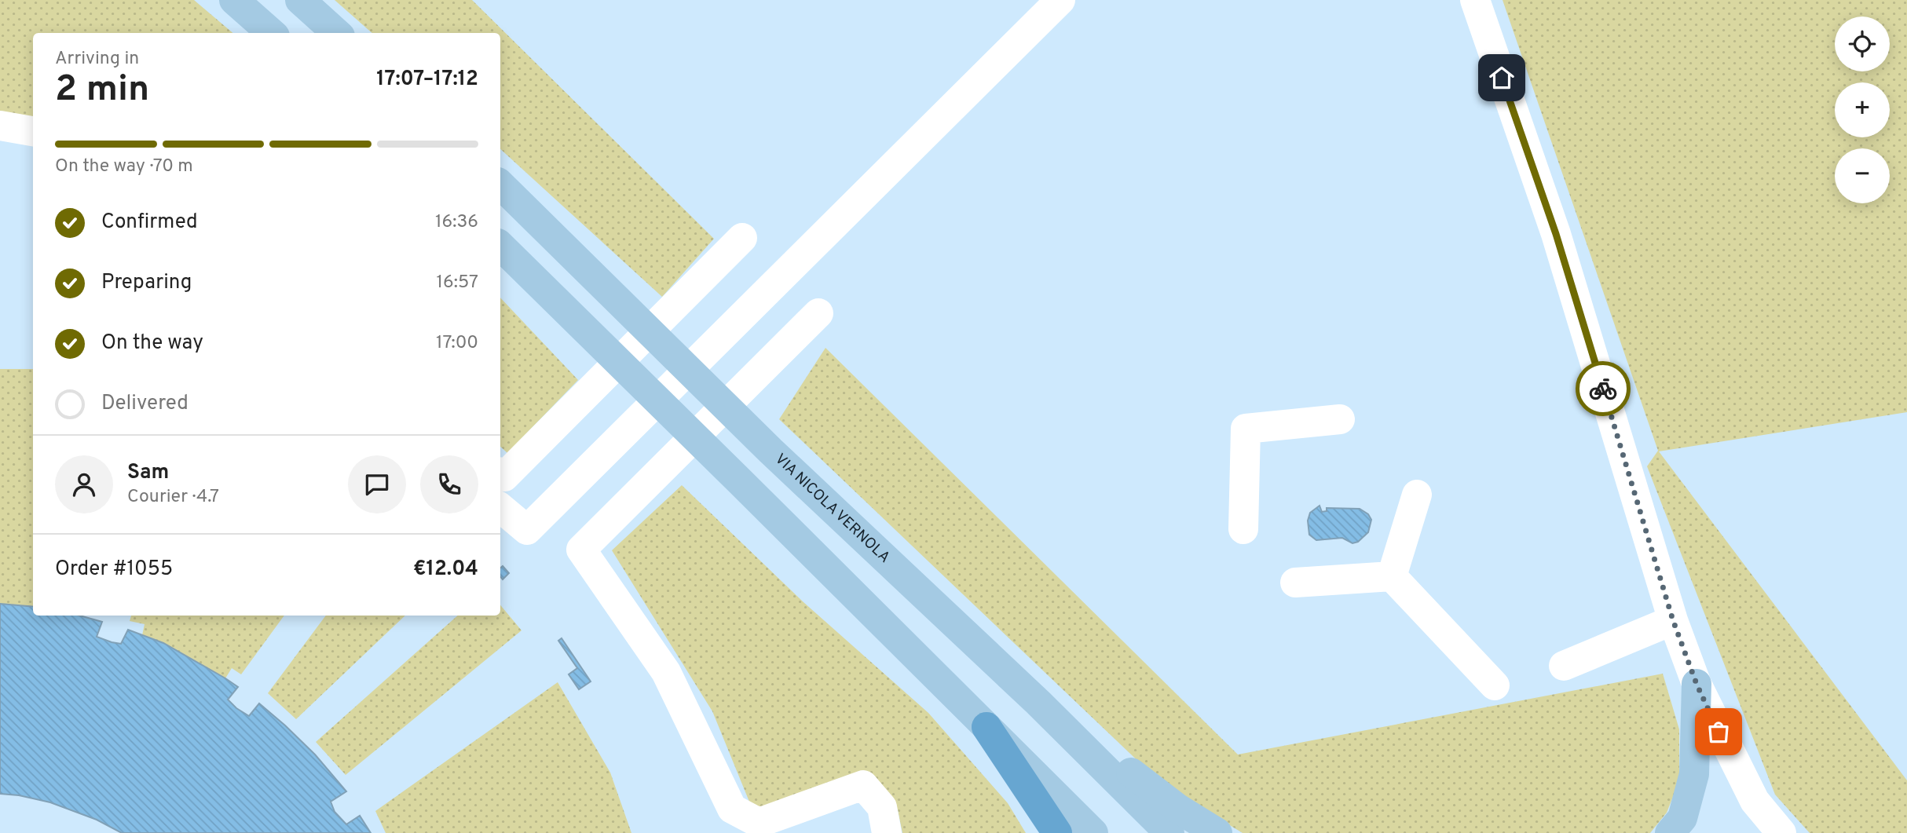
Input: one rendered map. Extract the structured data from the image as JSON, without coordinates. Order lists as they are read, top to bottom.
{
  "streets": {
    "main road": ["VIA NICOLA VERNOLA"]
  },
  "page": {
    "map_buttons": ["+", "−"],
    "heading": ["2 min", "Arriving in", "17:07–17:12"],
    "panel": [
      "Sam",
      "Courier · 4.7",
      "Order #1055",
      "€12.04"
    ],
    "bar": "On the way · 70 m",
    "list": [
      ["Confirmed", "16:36"],
      ["Preparing", "16:57"],
      ["On the way", "17:00"],
      "Delivered"
    ]
  }
}
